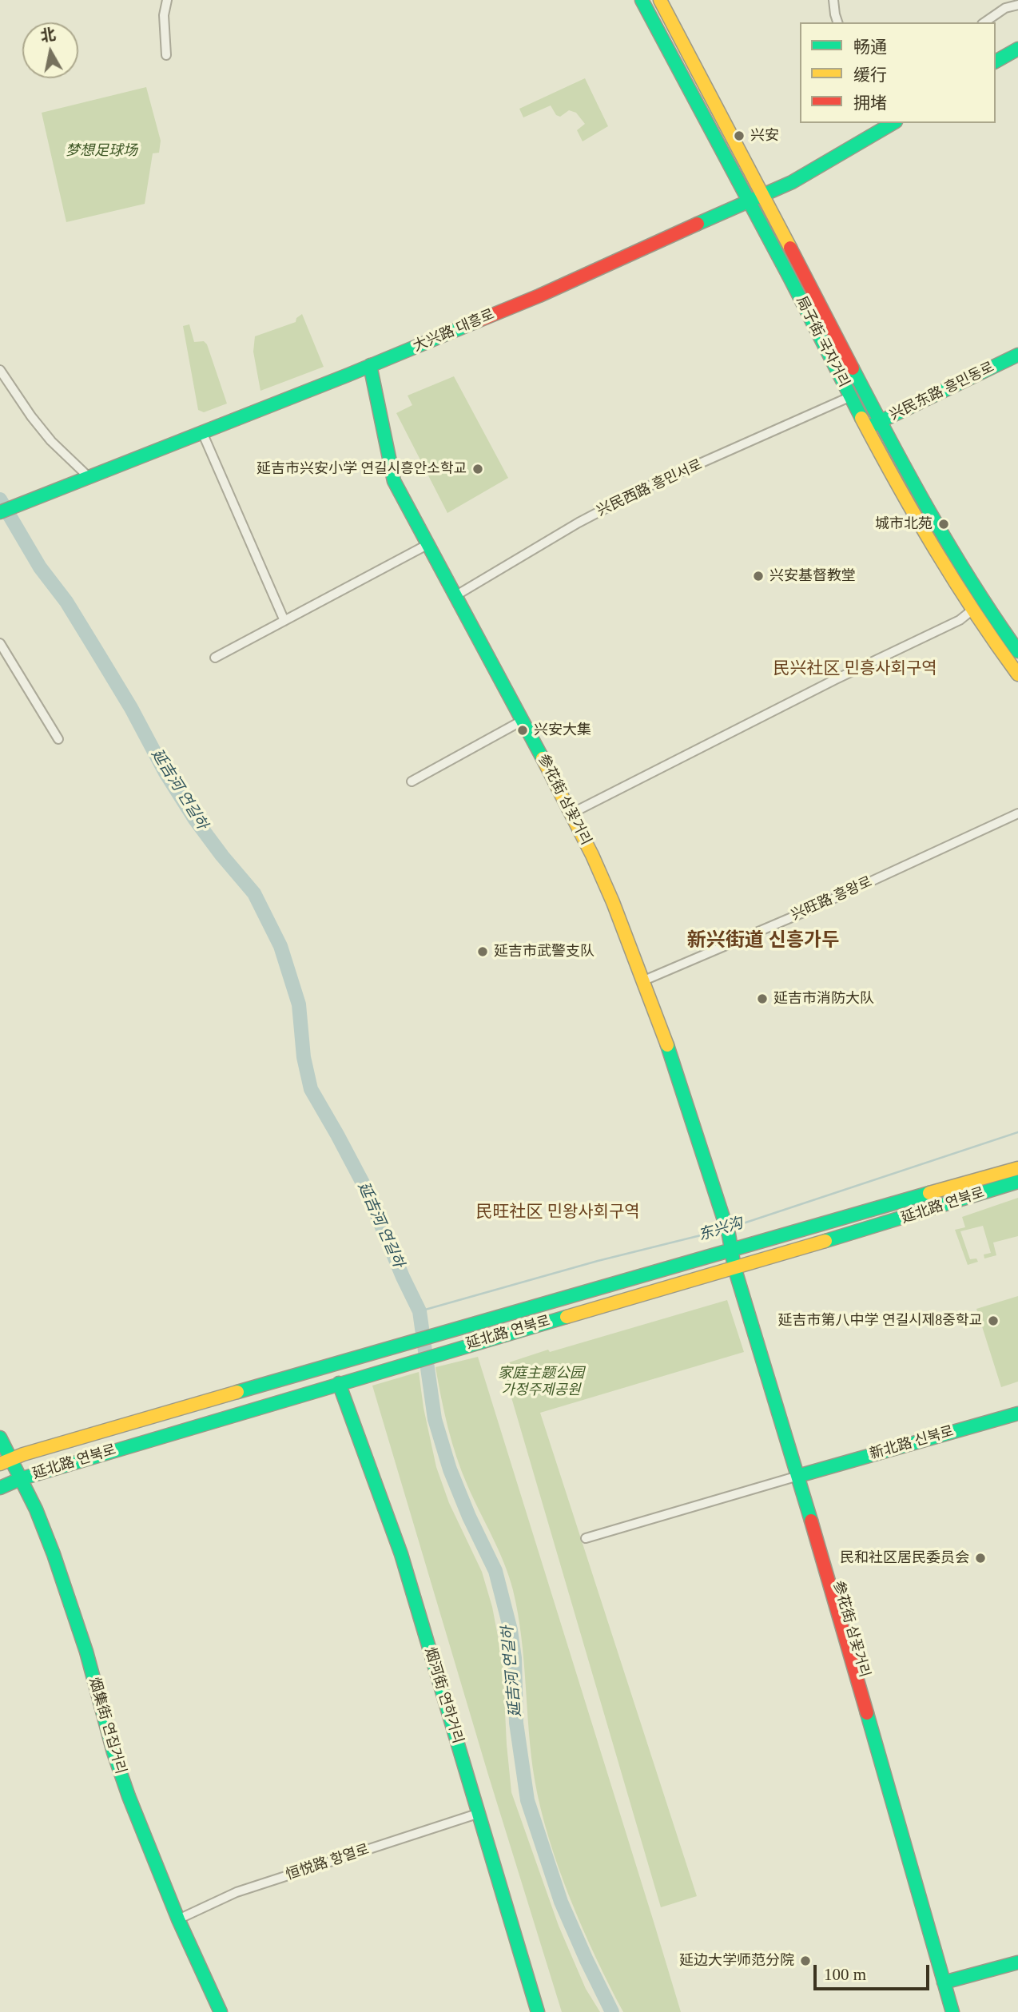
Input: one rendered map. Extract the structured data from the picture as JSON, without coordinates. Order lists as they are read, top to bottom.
{
  "streets": {
    "main road": [
      "大兴路 대흥로",
      "局子街 국자거리",
      "兴民东路 흥민동로",
      "参花街 삼꽃거리",
      "延北路 연북로",
      "新北路 신북로",
      "烟河街 연하거리",
      "烟集街 연집거리"
    ],
    "street": ["兴民西路 흥민서로", "兴旺路 흥왕로", "恒悦路 항열로"]
  },
  "crossings": [
    ["大兴路 대흥로", "局子街 국자거리"],
    ["大兴路 대흥로", "参花街 삼꽃거리"],
    ["局子街 국자거리", "兴民东路 흥민동로"],
    ["局子街 국자거리", "兴民西路 흥민서로"],
    ["兴民西路 흥민서로", "参花街 삼꽃거리"],
    ["参花街 삼꽃거리", "兴旺路 흥왕로"],
    ["参花街 삼꽃거리", "延北路 연북로"],
    ["参花街 삼꽃거리", "新北路 신북로"],
    ["延北路 연북로", "烟河街 연하거리"],
    ["延北路 연북로", "烟集街 연집거리"],
    ["烟河街 연하거리", "恒悦路 항열로"],
    ["烟集街 연집거리", "恒悦路 항열로"]
  ],
  "districts": ["民兴社区 민흥사회구역", "新兴街道 신흥가두", "民旺社区 민왕사회구역"],
  "water": ["延吉河 연길하", "东兴沟"],
  "parks": ["梦想足球场", "家庭主题公园 가정주제공원"],
  "places": [
    "兴安",
    "延吉市兴安小学 연길시흥안소학교",
    "城市北苑",
    "兴安基督教堂",
    "兴安大集",
    "延吉市武警支队",
    "延吉市消防大队",
    "延吉市第八中学 연길시제8중학교",
    "民和社区居民委员会",
    "延边大学师范分院"
  ],
  "legend": ["畅通", "缓行", "拥堵"],
  "scale_bar": "100 m",
  "north": "top"
}
